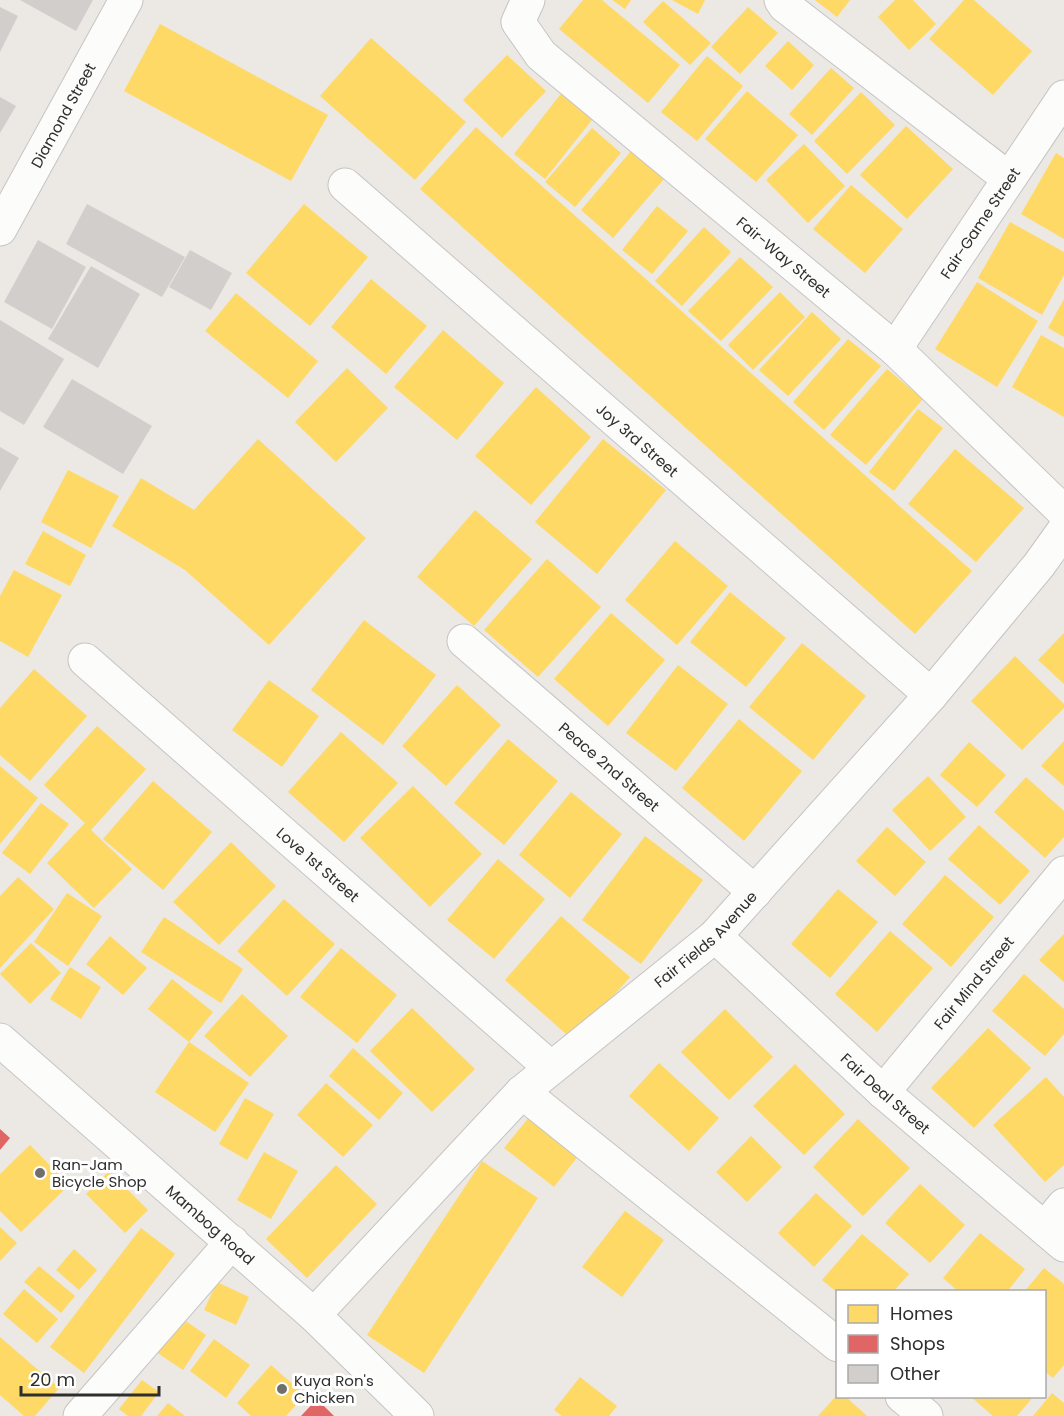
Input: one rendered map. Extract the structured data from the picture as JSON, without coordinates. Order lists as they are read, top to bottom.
{
  "streets": {
    "street": [
      "Diamond Street",
      "Fair-Game Street",
      "Fair-Way Street",
      "Joy 3rd Street",
      "Peace 2nd Street",
      "Love 1st Street",
      "Fair Fields Avenue",
      "Fair Mind Street",
      "Fair Deal Street",
      "Mambog Road"
    ]
  },
  "crossings": [
    ["Fair-Game Street", "Fair-Way Street"],
    ["Joy 3rd Street", "Fair Fields Avenue"],
    ["Peace 2nd Street", "Fair Fields Avenue"],
    ["Love 1st Street", "Fair Fields Avenue"],
    ["Fair Fields Avenue", "Fair Deal Street"],
    ["Fair Fields Avenue", "Mambog Road"],
    ["Fair Mind Street", "Fair Deal Street"]
  ],
  "places": ["Ran-Jam Bicycle Shop", "Kuya Ron's Chicken"],
  "legend": ["Homes", "Shops", "Other"],
  "scale_bar": "20 m"
}
